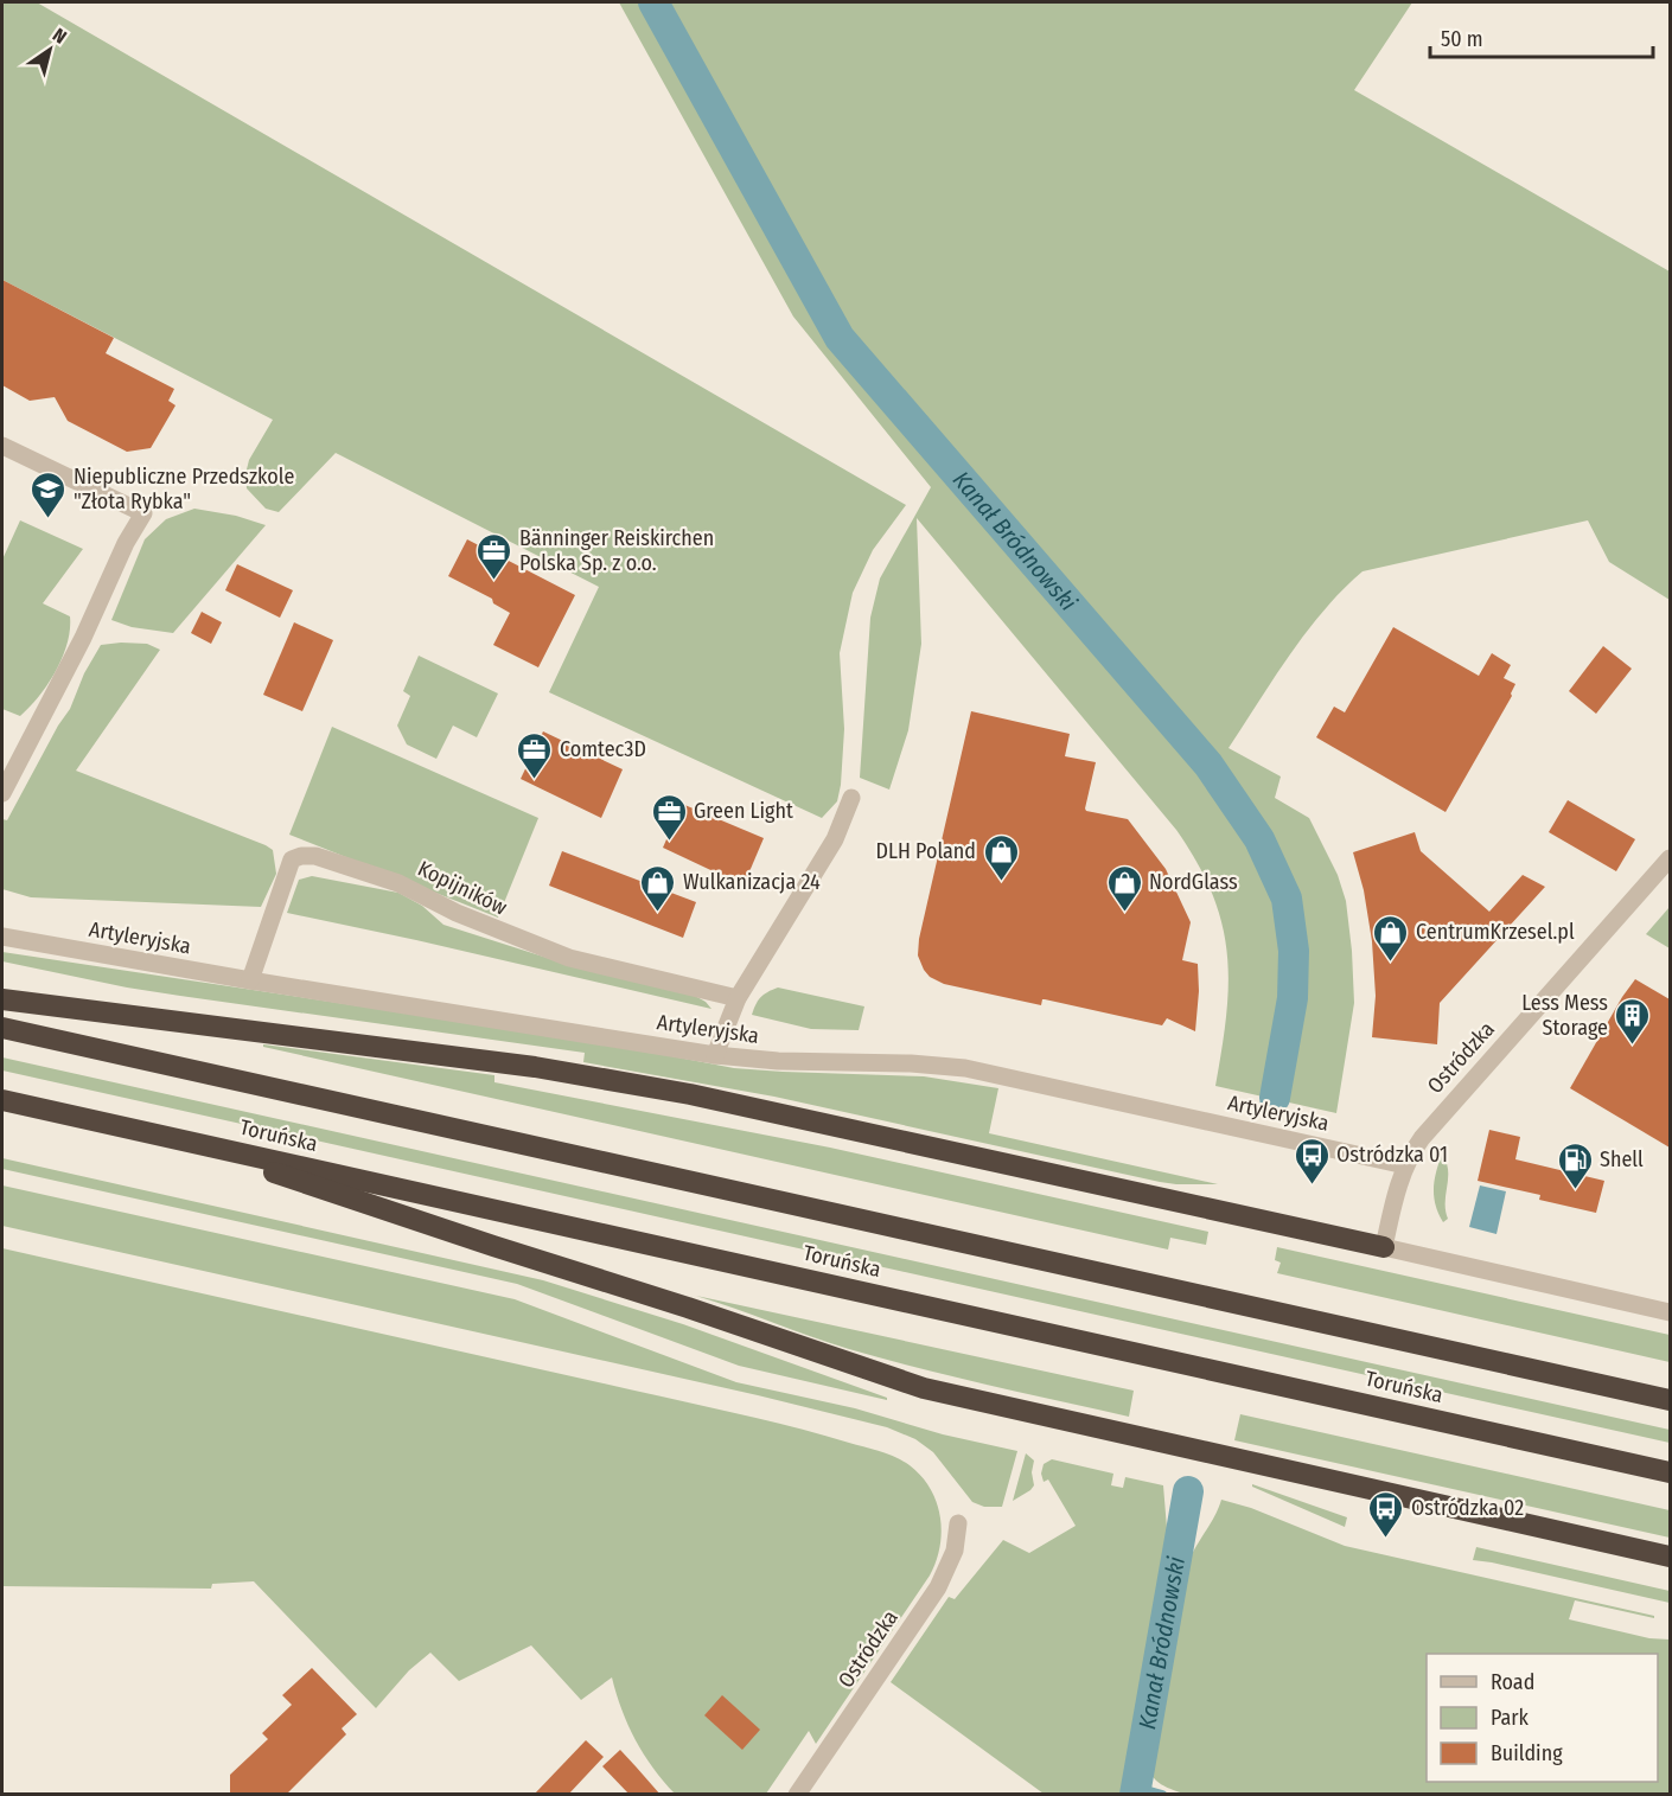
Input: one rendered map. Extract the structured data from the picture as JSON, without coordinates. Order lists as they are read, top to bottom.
{
  "streets": {
    "highway": ["Toruńska"],
    "street": ["Kopijników", "Artyleryjska", "Ostródzka"]
  },
  "crossings": [
    ["Kopijników", "Artyleryjska"],
    ["Artyleryjska", "Ostródzka"]
  ],
  "water": ["Kanał Bródnowski"],
  "places": {
    "school or university": ["Niepubliczne Przedszkole \"Złota Rybka\""],
    "office": ["Bänninger Reiskirchen Polska Sp. z o.o.", "Comtec3D", "Green Light"],
    "shop": [
      "DLH Poland",
      "Wulkanizacja 24",
      "NordGlass",
      "CentrumKrzesel.pl"
    ],
    "building": ["Less Mess Storage"],
    "bus stop": ["Ostródzka 01", "Ostródzka 02"],
    "fuel station": ["Shell"]
  },
  "legend": ["Road", "Park", "Building"],
  "scale_bar": "50 m",
  "north": "top right"
}
